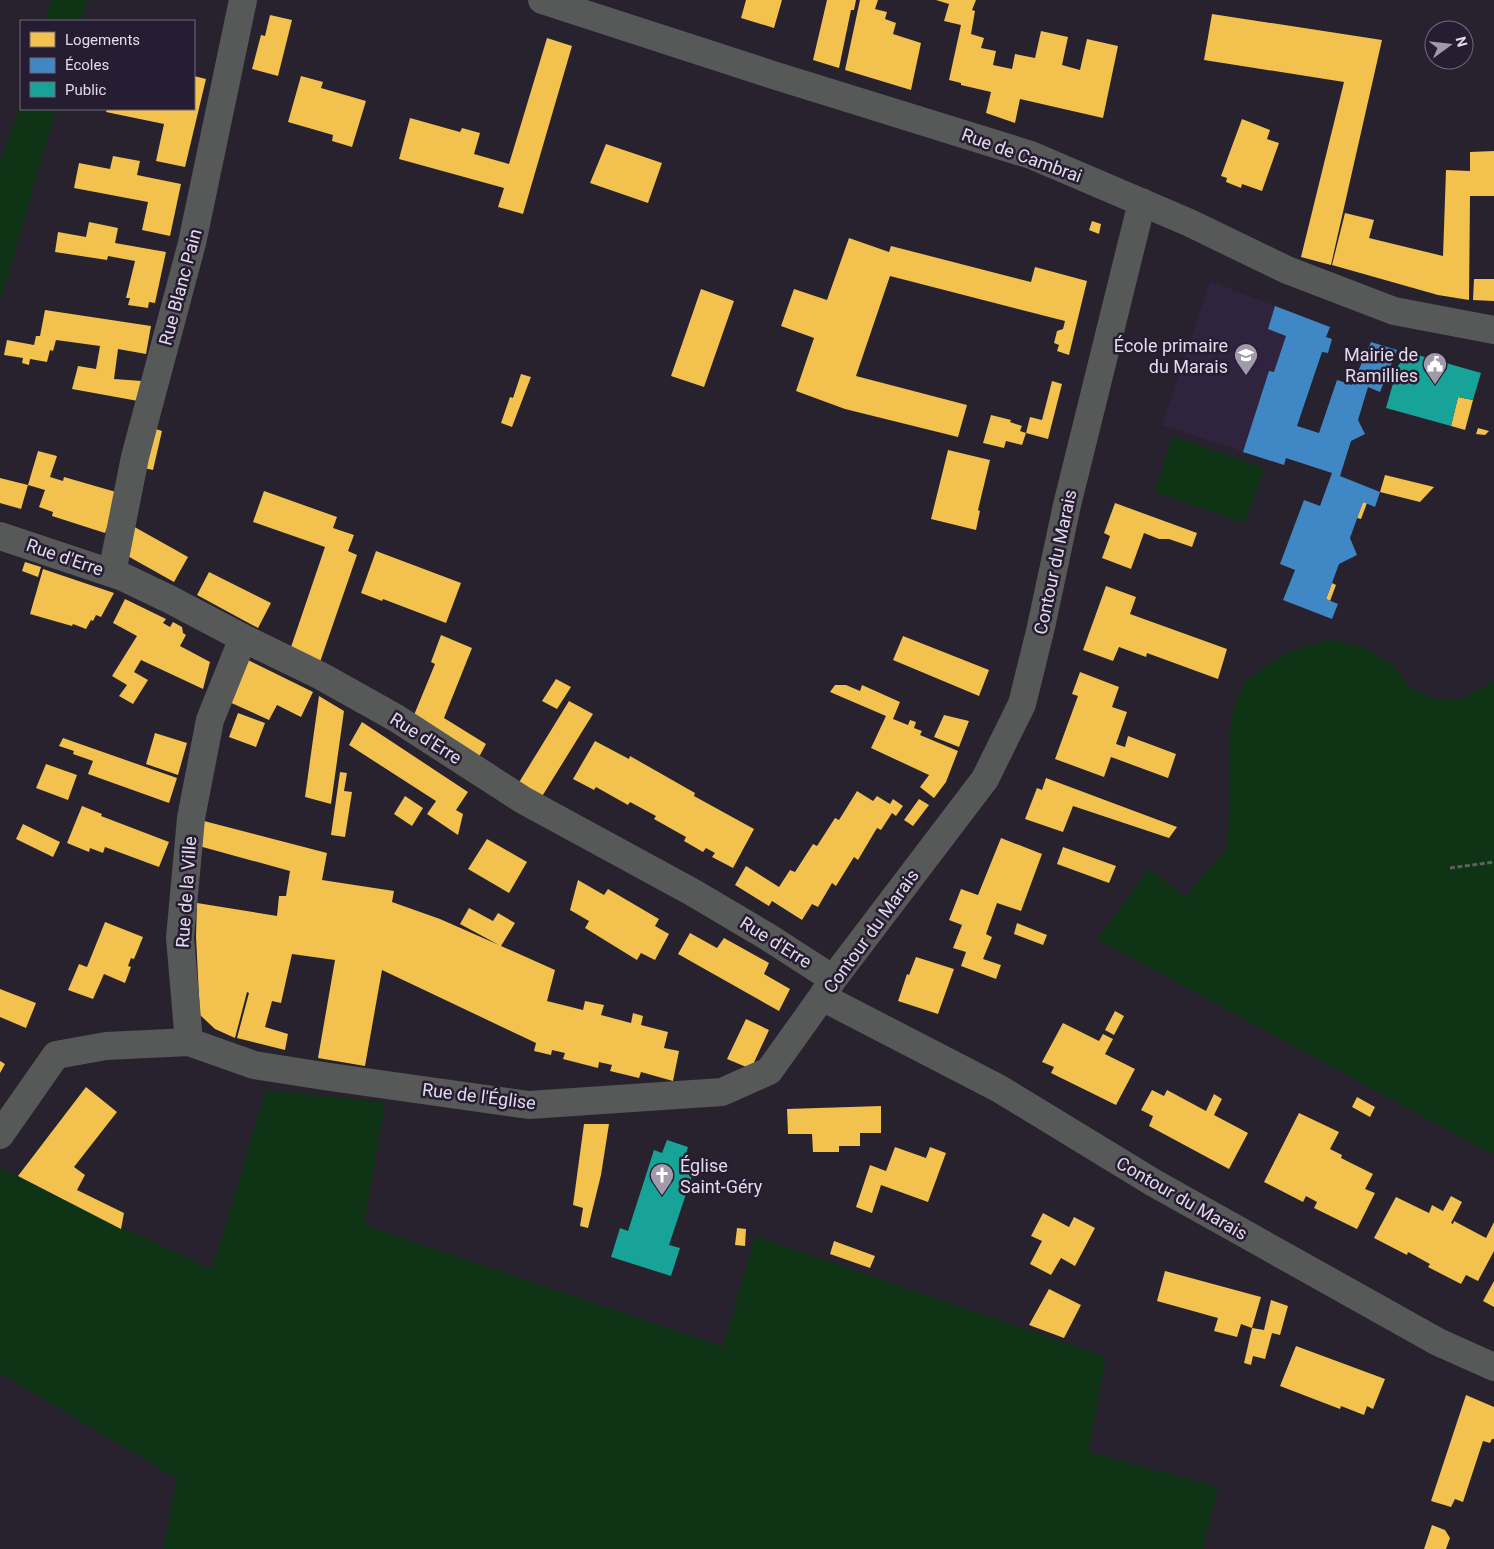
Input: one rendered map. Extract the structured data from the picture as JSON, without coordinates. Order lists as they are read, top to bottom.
{
  "streets": {
    "street": [
      "Rue de Cambrai",
      "Rue Blanc Pain",
      "Rue d'Erre",
      "Contour du Marais",
      "Rue de la Ville",
      "Rue de l'Église"
    ]
  },
  "crossings": [
    ["Rue de Cambrai", "Contour du Marais"],
    ["Rue Blanc Pain", "Rue d'Erre"],
    ["Rue d'Erre", "Contour du Marais"],
    ["Rue d'Erre", "Rue de la Ville"],
    ["Rue d'Erre", "Rue de l'Église"],
    ["Contour du Marais", "Rue de l'Église"],
    ["Rue de la Ville", "Rue de l'Église"]
  ],
  "places": {
    "school or university": ["École primaire du Marais"],
    "public building": ["Mairie de Ramillies"],
    "church": ["Église Saint-Géry"]
  },
  "legend": ["Logements", "Écoles", "Public"],
  "north": "right"
}
